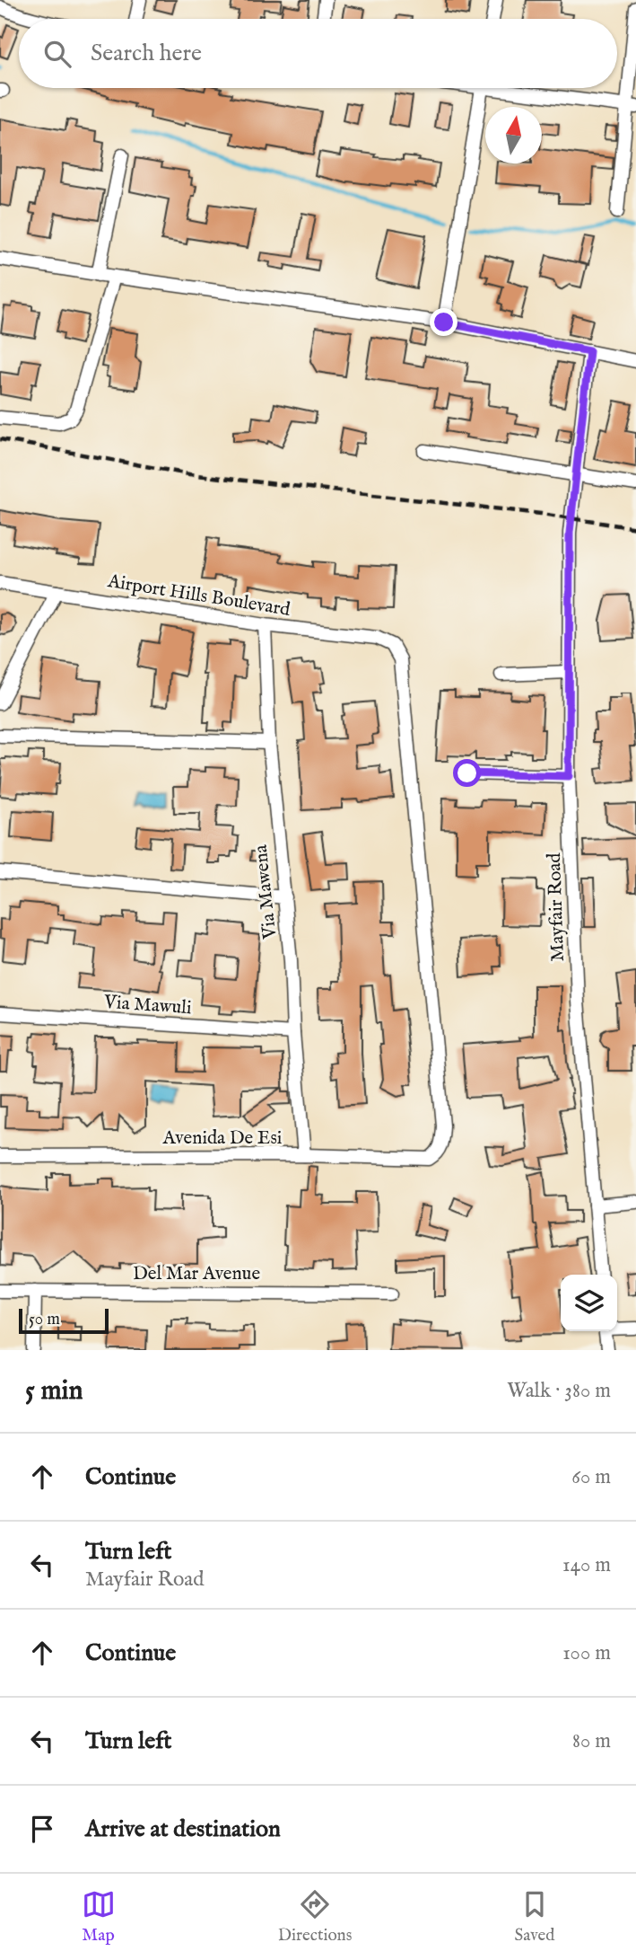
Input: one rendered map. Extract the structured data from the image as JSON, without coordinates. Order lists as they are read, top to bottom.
{
  "streets": {
    "street": [
      "Airport Hills Boulevard",
      "Via Mawena",
      "Mayfair Road",
      "Via Mawuli",
      "Avenida De Esi",
      "Del Mar Avenue"
    ]
  },
  "crossings": [
    ["Airport Hills Boulevard", "Via Mawena"],
    ["Airport Hills Boulevard", "Avenida De Esi"],
    ["Via Mawena", "Via Mawuli"],
    ["Via Mawena", "Avenida De Esi"]
  ],
  "scale_bar": "50 m",
  "north": "top",
  "page": {
    "search": "Search here",
    "scale": "50 m",
    "heading": ["5 min", "Walk · 380 m"],
    "list": [
      ["Continue", "60 m"],
      ["Turn left", "Mayfair Road", "140 m"],
      ["Continue", "100 m"],
      ["Turn left", "80 m"],
      "Arrive at destination"
    ],
    "nav": ["Map", "Directions", "Saved"]
  }
}
